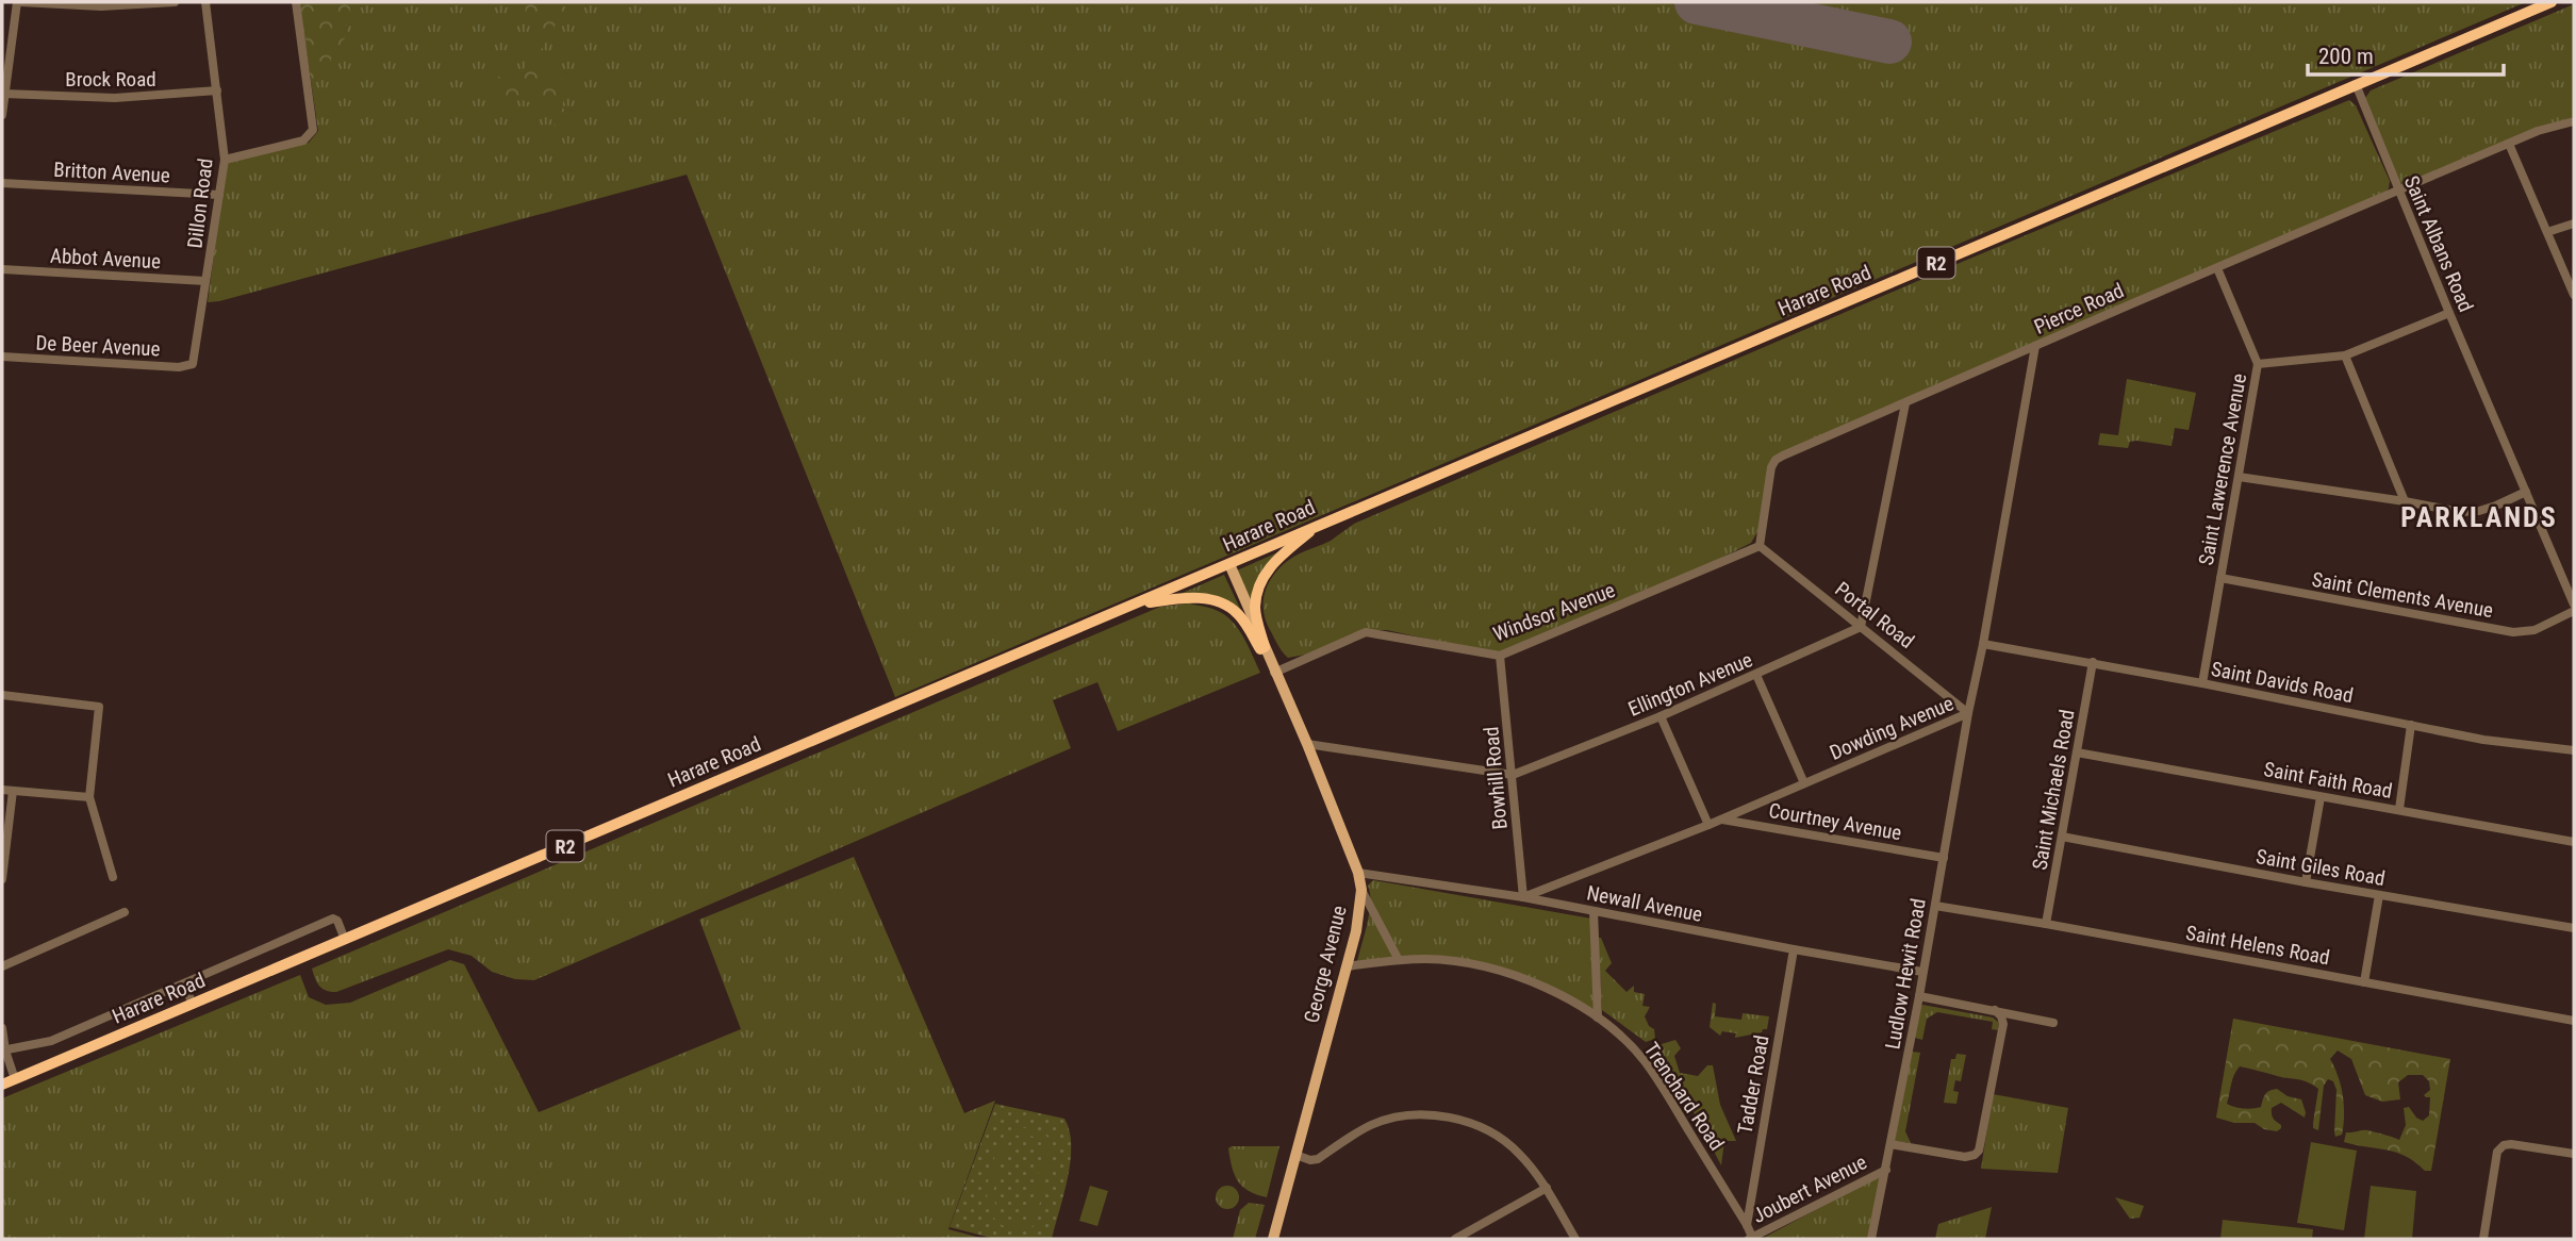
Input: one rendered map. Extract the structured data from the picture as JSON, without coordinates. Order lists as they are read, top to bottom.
{
  "streets": {
    "highway": ["R2", "Harare Road"],
    "main road": ["George Avenue"],
    "street": [
      "Brock Road",
      "Britton Avenue",
      "Dillon Road",
      "Saint Albans Road",
      "Abbot Avenue",
      "Pierce Road",
      "De Beer Avenue",
      "Saint Lawerence Avenue",
      "Saint Clements Avenue",
      "Windsor Avenue",
      "Portal Road",
      "Saint Davids Road",
      "Ellington Avenue",
      "Dowding Avenue",
      "Bowhill Road",
      "Saint Faith Road",
      "Saint Michaels Road",
      "Courtney Avenue",
      "Saint Giles Road",
      "Newall Avenue",
      "Saint Helens Road",
      "Ludlow Hewit Road",
      "Tadder Road",
      "Trenchard Road",
      "Joubert Avenue"
    ]
  },
  "crossings": [
    ["Brock Road", "Dillon Road"],
    ["Britton Avenue", "Dillon Road"],
    ["Dillon Road", "Abbot Avenue"],
    ["Dillon Road", "De Beer Avenue"],
    ["Saint Albans Road", "Harare Road"],
    ["Saint Albans Road", "Pierce Road"],
    ["Harare Road", "George Avenue"],
    ["Pierce Road", "Saint Lawerence Avenue"],
    ["Pierce Road", "Windsor Avenue"],
    ["Pierce Road", "Portal Road"],
    ["Pierce Road", "Dowding Avenue"],
    ["Saint Lawerence Avenue", "Saint Clements Avenue"],
    ["Saint Lawerence Avenue", "Saint Davids Road"],
    ["Windsor Avenue", "Portal Road"],
    ["Windsor Avenue", "Bowhill Road"],
    ["Windsor Avenue", "George Avenue"],
    ["Portal Road", "Ellington Avenue"],
    ["Portal Road", "Dowding Avenue"],
    ["Portal Road", "Ludlow Hewit Road"],
    ["Saint Davids Road", "Dowding Avenue"],
    ["Saint Davids Road", "Saint Michaels Road"],
    ["Ellington Avenue", "Bowhill Road"],
    ["Ellington Avenue", "George Avenue"],
    ["Dowding Avenue", "Bowhill Road"],
    ["Dowding Avenue", "Courtney Avenue"],
    ["Dowding Avenue", "Newall Avenue"],
    ["Dowding Avenue", "Ludlow Hewit Road"],
    ["Bowhill Road", "Newall Avenue"],
    ["Saint Faith Road", "Saint Michaels Road"],
    ["Saint Michaels Road", "Saint Giles Road"],
    ["Saint Michaels Road", "Saint Helens Road"],
    ["Courtney Avenue", "Ludlow Hewit Road"],
    ["Newall Avenue", "George Avenue"],
    ["Newall Avenue", "Ludlow Hewit Road"],
    ["Newall Avenue", "Tadder Road"],
    ["Saint Helens Road", "Ludlow Hewit Road"],
    ["George Avenue", "Trenchard Road"],
    ["Ludlow Hewit Road", "Joubert Avenue"],
    ["Tadder Road", "Trenchard Road"],
    ["Trenchard Road", "Joubert Avenue"]
  ],
  "districts": ["PARKLANDS"],
  "scale_bar": "200 m"
}
